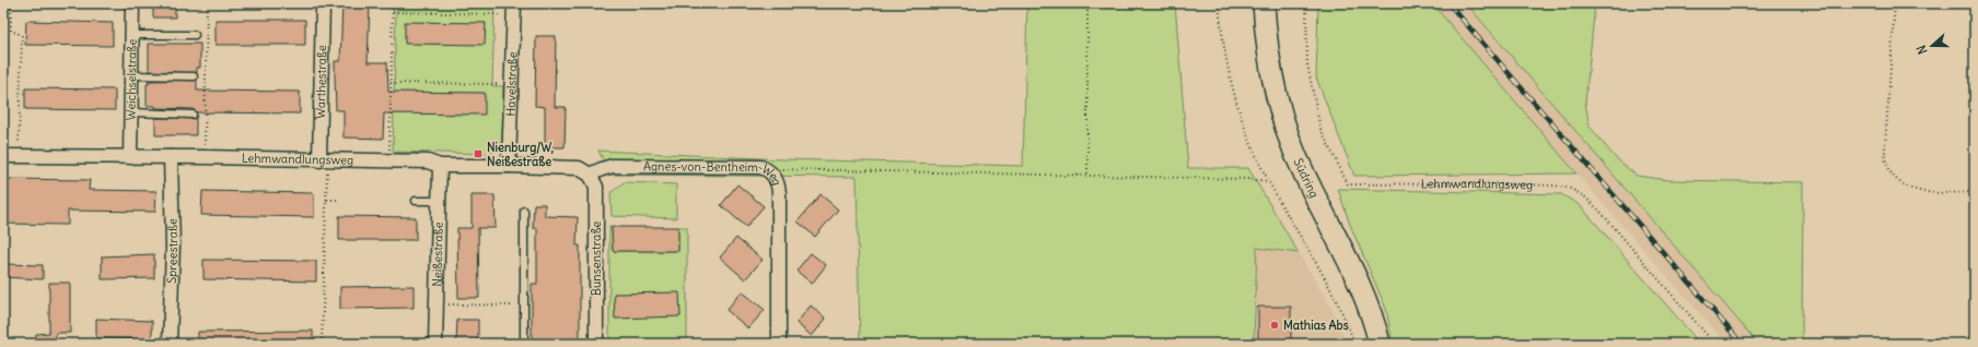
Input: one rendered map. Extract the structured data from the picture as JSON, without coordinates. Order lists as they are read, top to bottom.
{
  "streets": {
    "main road": ["Südring"],
    "street": [
      "Weichselstraße",
      "Warthestraße",
      "Havelstraße",
      "Lehmwandlungsweg",
      "Agnes-von-Bentheim-Weg",
      "Spreestraße",
      "Neißestraße",
      "Bunsenstraße"
    ]
  },
  "crossings": [
    ["Weichselstraße", "Lehmwandlungsweg"],
    ["Warthestraße", "Lehmwandlungsweg"],
    ["Havelstraße", "Lehmwandlungsweg"],
    ["Lehmwandlungsweg", "Agnes-von-Bentheim-Weg"],
    ["Lehmwandlungsweg", "Spreestraße"],
    ["Lehmwandlungsweg", "Neißestraße"],
    ["Lehmwandlungsweg", "Bunsenstraße"],
    ["Agnes-von-Bentheim-Weg", "Bunsenstraße"]
  ],
  "places": {
    "transit": ["Nienburg/W, Neißestraße"],
    "other": ["Mathias Abs"]
  },
  "north": "left"
}
